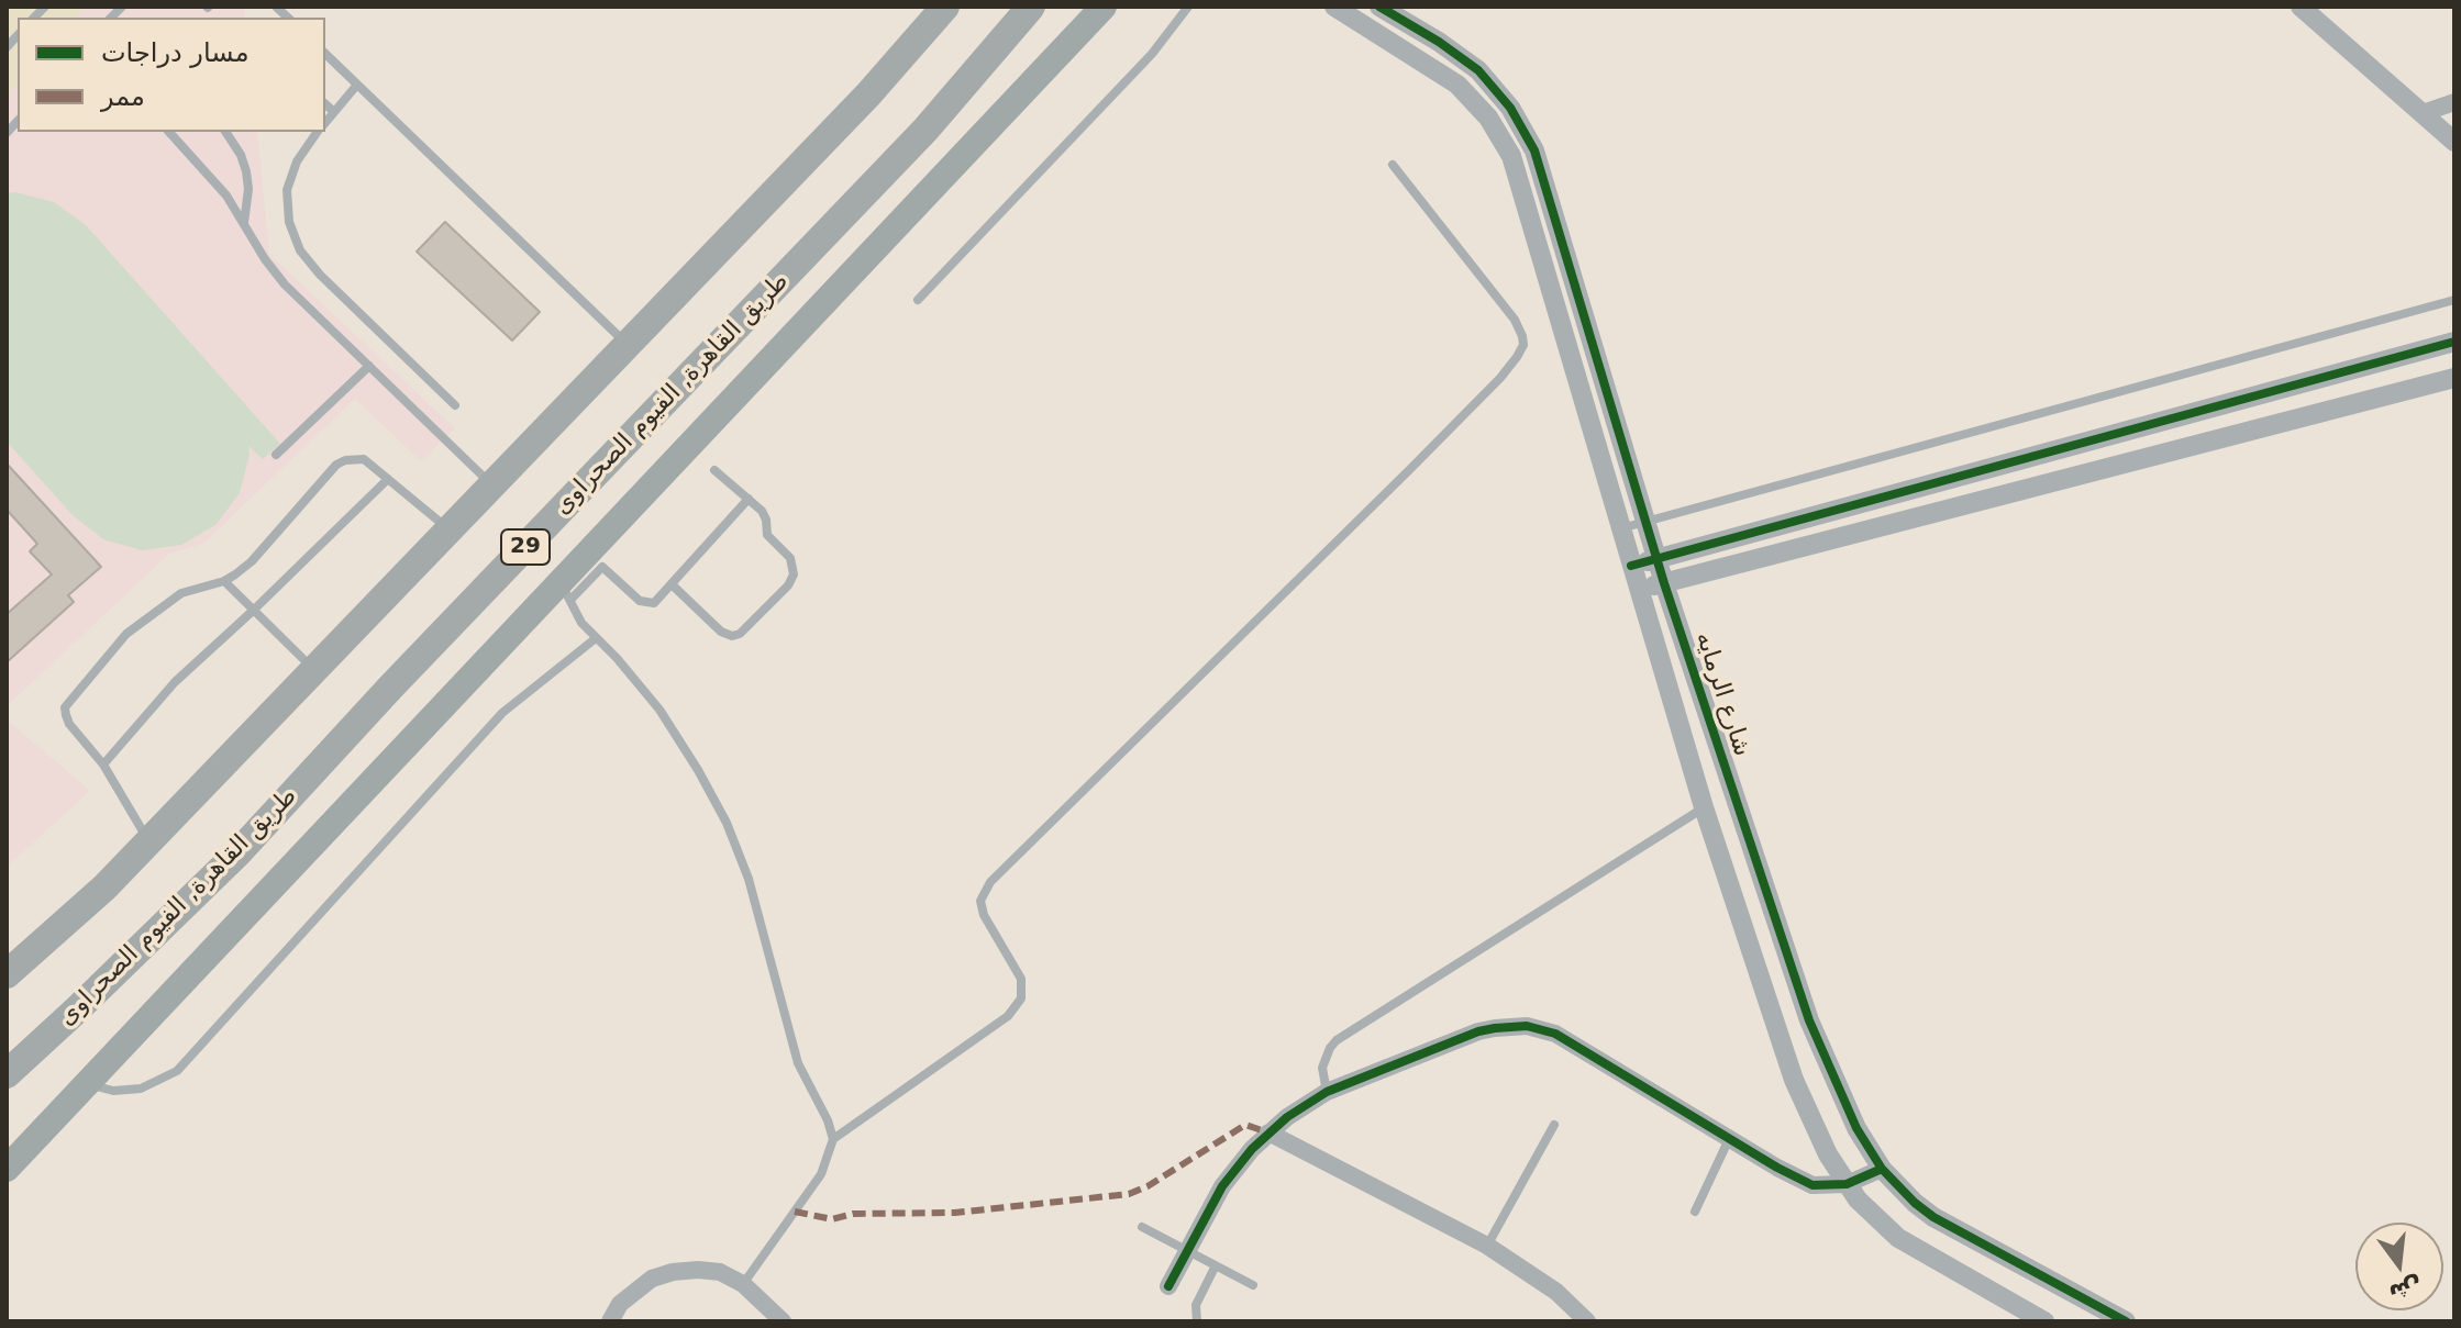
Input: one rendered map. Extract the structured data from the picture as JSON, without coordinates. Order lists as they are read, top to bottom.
{
  "streets": {
    "highway": ["طريق القاهرة, الفيوم الصحراوى", "29"],
    "street": ["شارع الرمايه"]
  },
  "legend": ["مسار دراجات", "ممر"],
  "north": "bottom"
}
